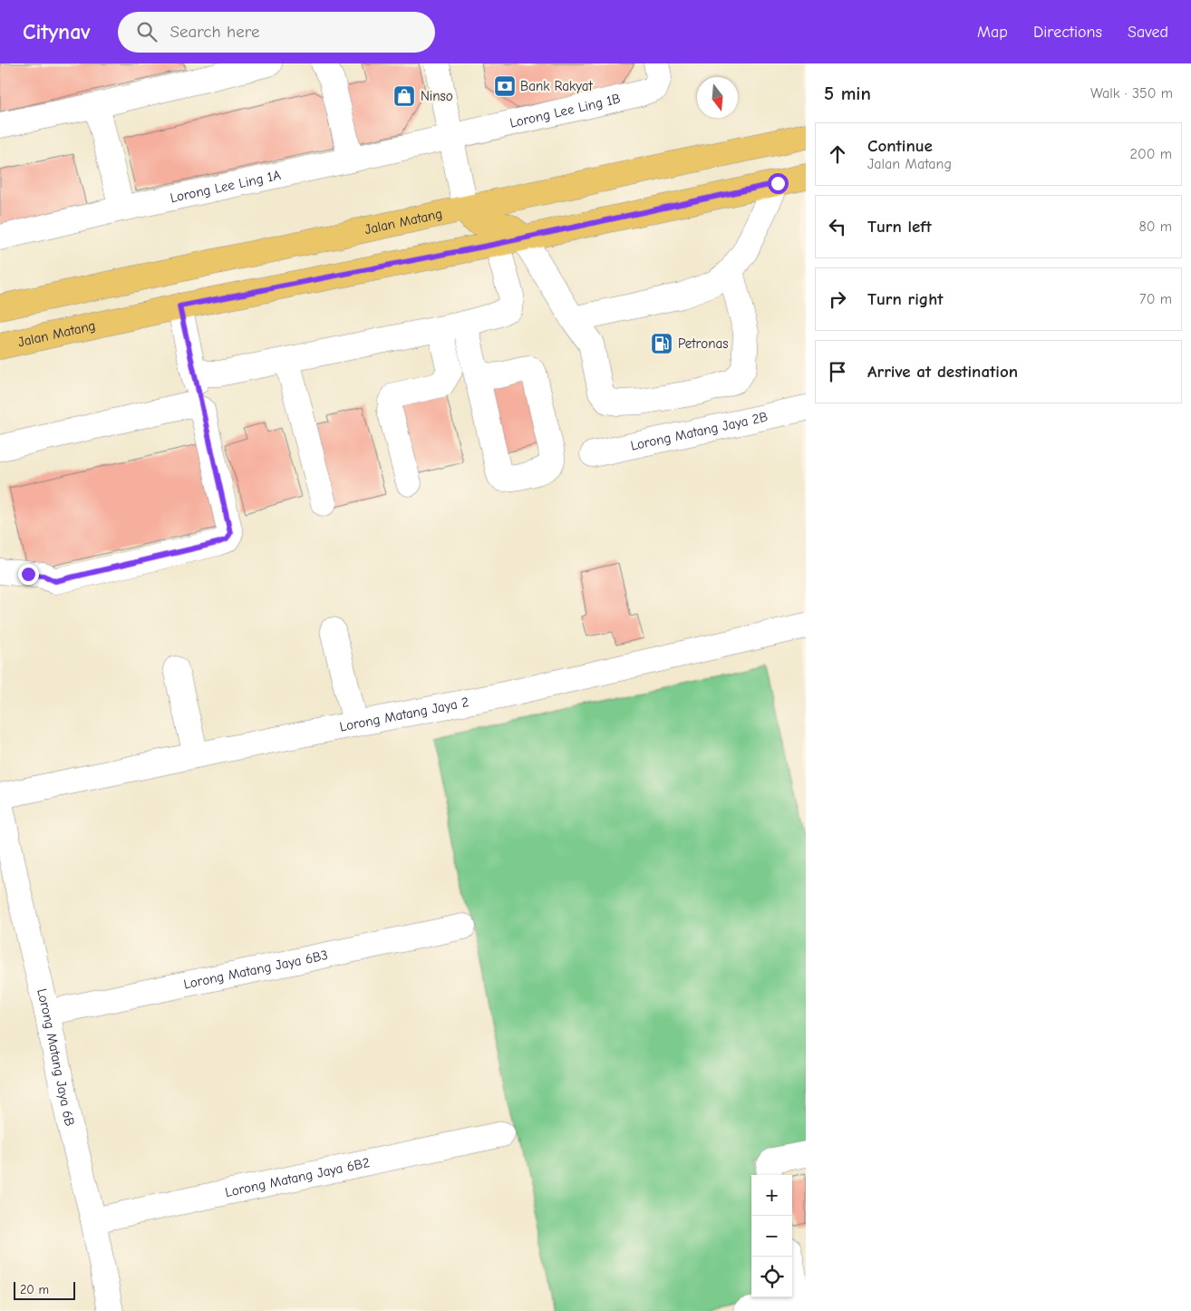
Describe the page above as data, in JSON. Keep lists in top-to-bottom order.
{
  "streets": {
    "main road": ["Jalan Matang"],
    "street": [
      "Lorong Lee Ling 1B",
      "Lorong Lee Ling 1A",
      "Lorong Matang Jaya 2B",
      "Lorong Matang Jaya 2",
      "Lorong Matang Jaya 6B3",
      "Lorong Matang Jaya 6B",
      "Lorong Matang Jaya 6B2"
    ]
  },
  "crossings": [
    ["Lorong Lee Ling 1B", "Lorong Lee Ling 1A"],
    ["Lorong Matang Jaya 6B3", "Lorong Matang Jaya 6B"],
    ["Lorong Matang Jaya 6B", "Lorong Matang Jaya 6B2"]
  ],
  "places": {
    "bank": ["Bank Rakyat"],
    "shop": ["Ninso"],
    "fuel station": ["Petronas"]
  },
  "scale_bar": "20 m",
  "north": "bottom",
  "page": {
    "header": "Citynav",
    "search": "Search here",
    "nav": ["Map", "Directions", "Saved"],
    "heading": ["5 min", "Walk · 350 m"],
    "list": [
      ["Continue", "Jalan Matang", "200 m"],
      ["Turn left", "80 m"],
      ["Turn right", "70 m"],
      "Arrive at destination"
    ],
    "map_buttons": ["+", "−"],
    "scale": "20 m"
  }
}
